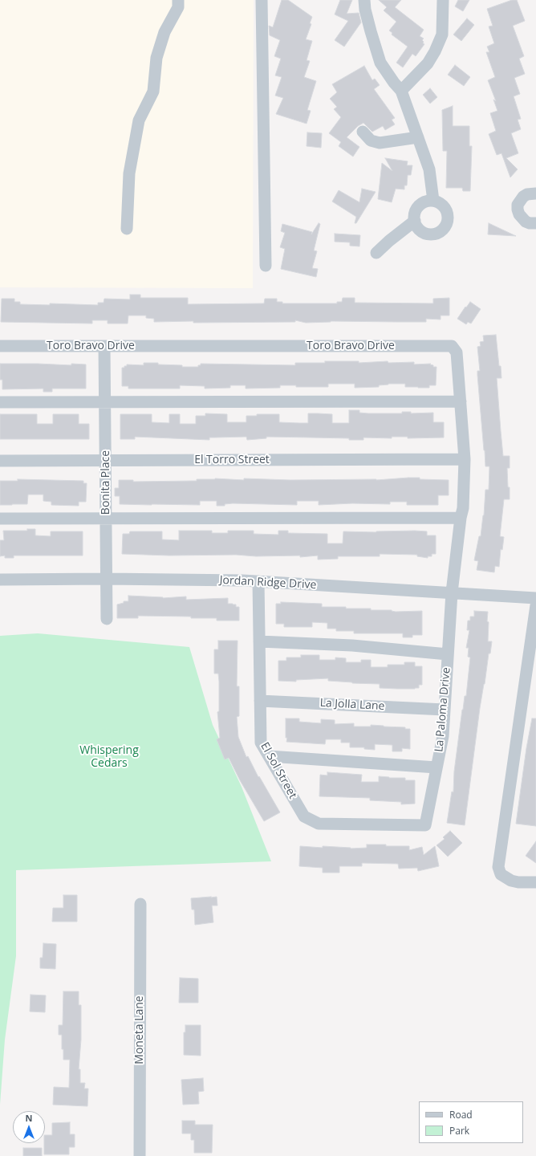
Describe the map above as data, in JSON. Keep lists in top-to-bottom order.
{
  "streets": {
    "street": [
      "Toro Bravo Drive",
      "El Torro Street",
      "Bonita Place",
      "Jordan Ridge Drive",
      "La Jolla Lane",
      "La Paloma Drive",
      "El Sol Street",
      "Moneta Lane"
    ]
  },
  "crossings": [
    ["Toro Bravo Drive", "El Torro Street"],
    ["Toro Bravo Drive", "Bonita Place"],
    ["Toro Bravo Drive", "Jordan Ridge Drive"],
    ["Toro Bravo Drive", "La Paloma Drive"],
    ["El Torro Street", "Bonita Place"],
    ["Bonita Place", "Jordan Ridge Drive"],
    ["Jordan Ridge Drive", "La Paloma Drive"],
    ["Jordan Ridge Drive", "El Sol Street"],
    ["La Jolla Lane", "La Paloma Drive"],
    ["La Jolla Lane", "El Sol Street"],
    ["La Paloma Drive", "El Sol Street"]
  ],
  "parks": ["Whispering Cedars"],
  "legend": ["Road", "Park"],
  "north": "top"
}
